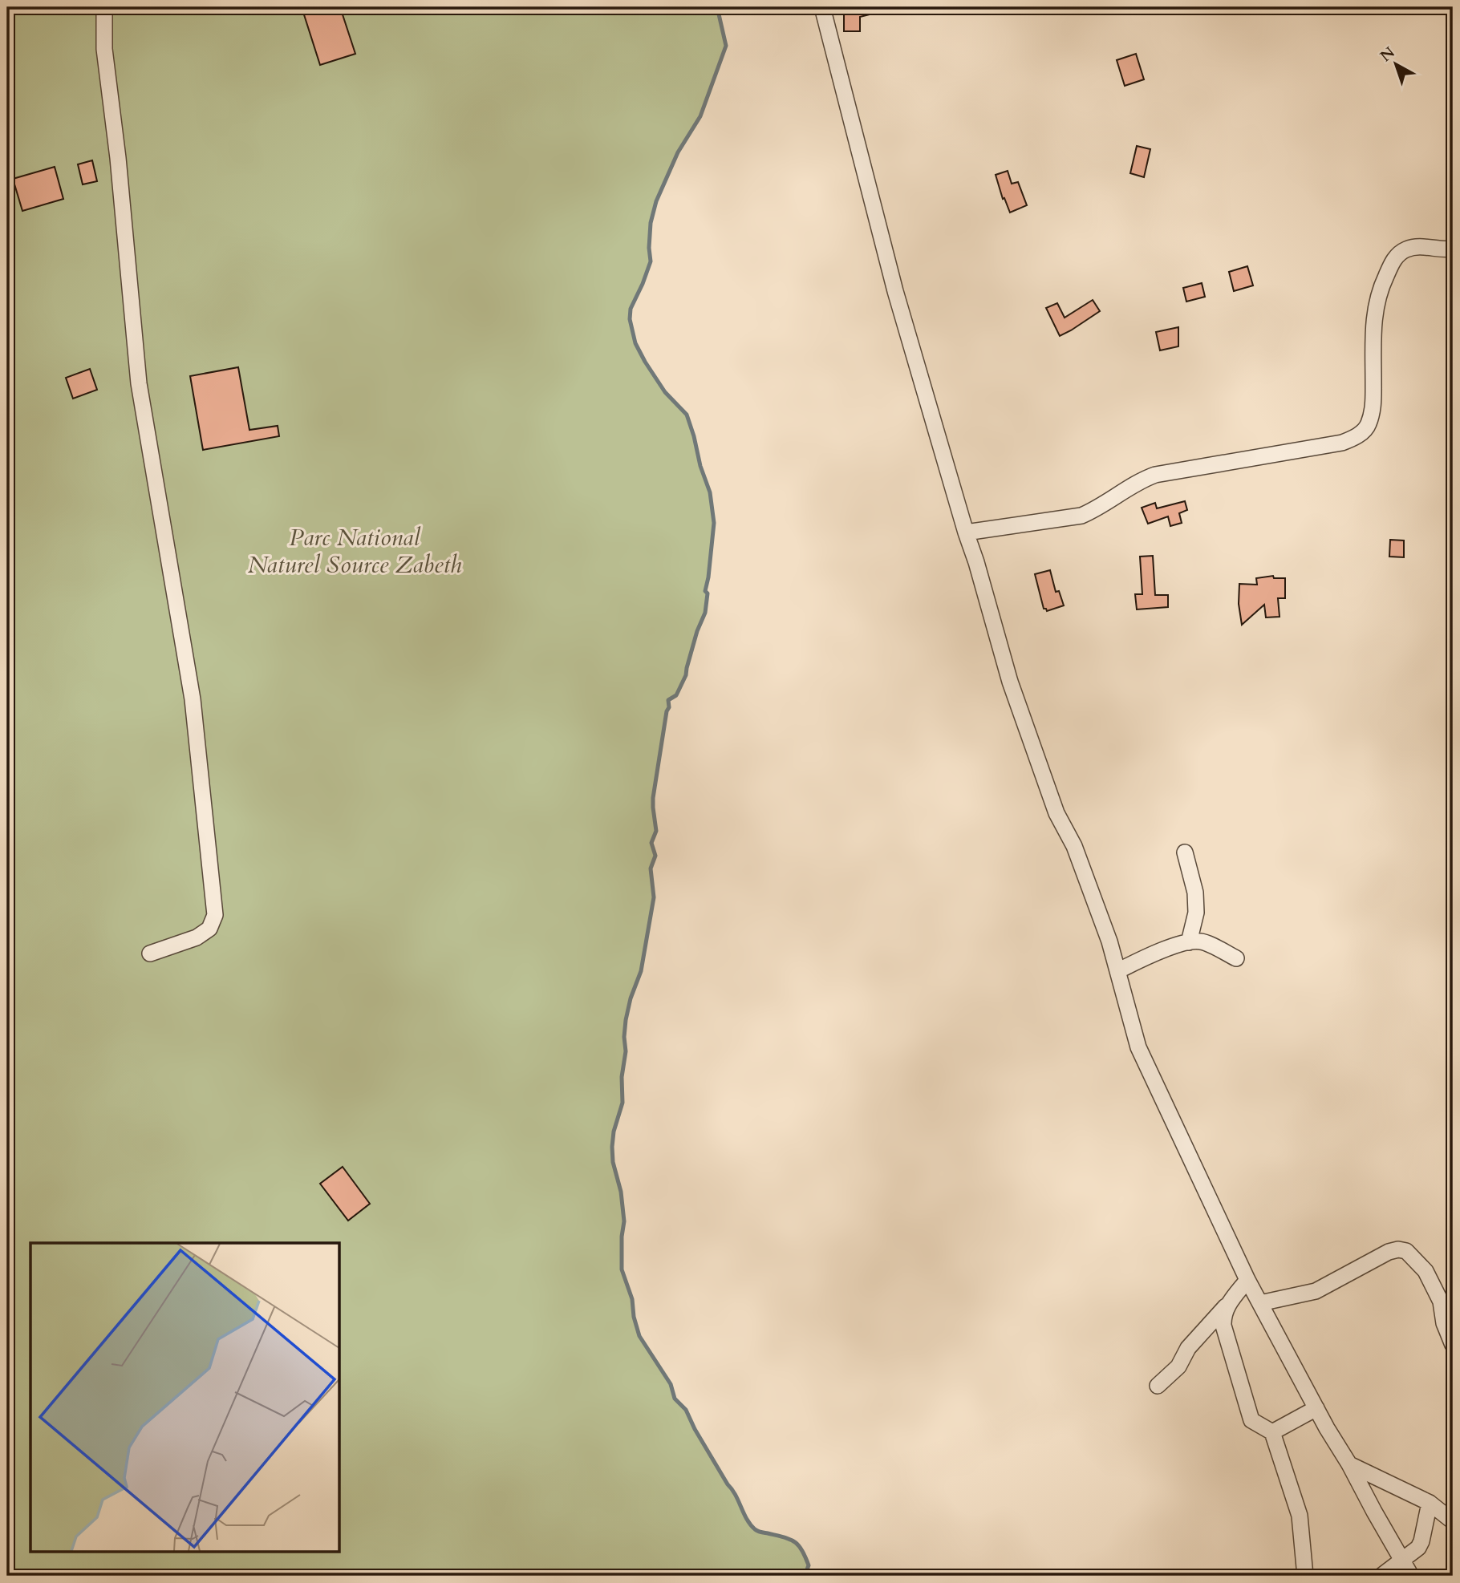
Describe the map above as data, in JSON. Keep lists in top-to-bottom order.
{
  "parks": ["Parc National Naturel Source Zabeth"],
  "north": "top left"
}
